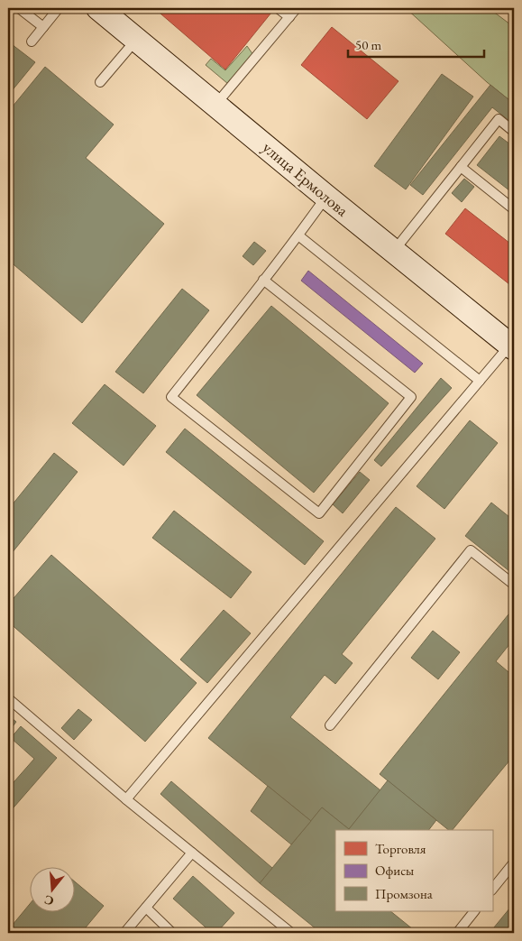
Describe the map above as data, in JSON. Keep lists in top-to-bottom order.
{
  "streets": {
    "main road": ["улица Ермолова"]
  },
  "legend": ["Торговля", "Офисы", "Промзона"],
  "scale_bar": "50 m",
  "north": "bottom"
}
